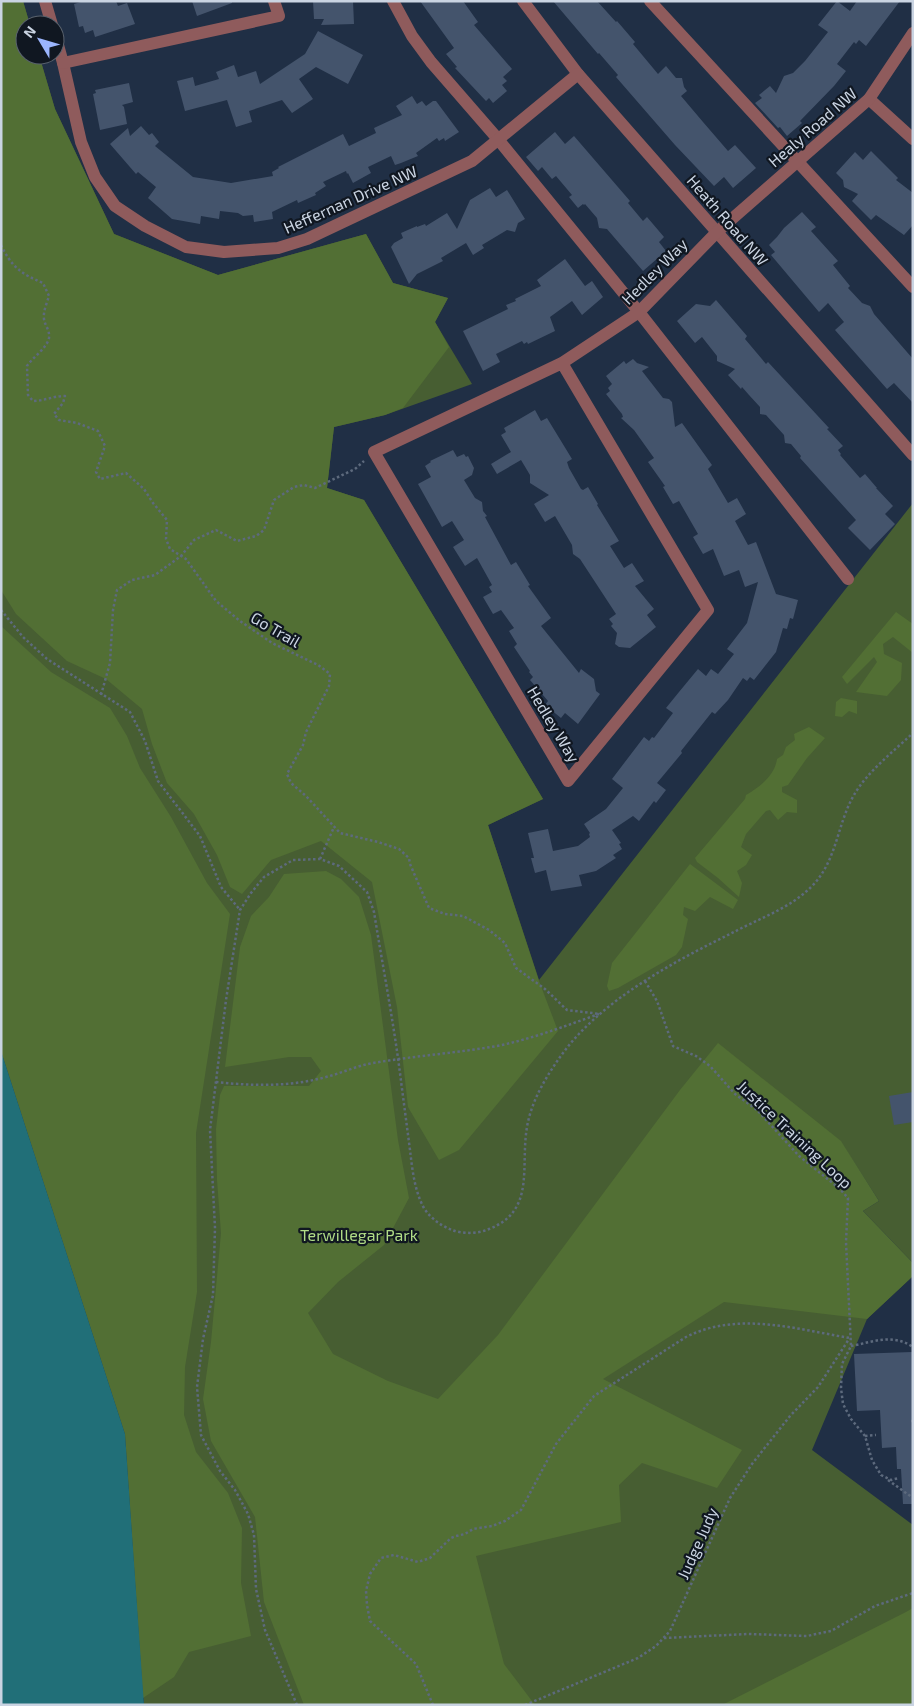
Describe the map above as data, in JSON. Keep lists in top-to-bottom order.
{
  "streets": {
    "street": [
      "Healy Road NW",
      "Heffernan Drive NW",
      "Heath Road NW",
      "Hedley Way"
    ],
    "path": ["Go Trail", "Justice Training Loop", "Judge Judy"]
  },
  "crossings": [
    ["Healy Road NW", "Heath Road NW"],
    ["Healy Road NW", "Hedley Way"],
    ["Heffernan Drive NW", "Heath Road NW"],
    ["Heath Road NW", "Hedley Way"],
    ["Justice Training Loop", "Judge Judy"]
  ],
  "parks": ["Terwillegar Park"],
  "north": "top left"
}
